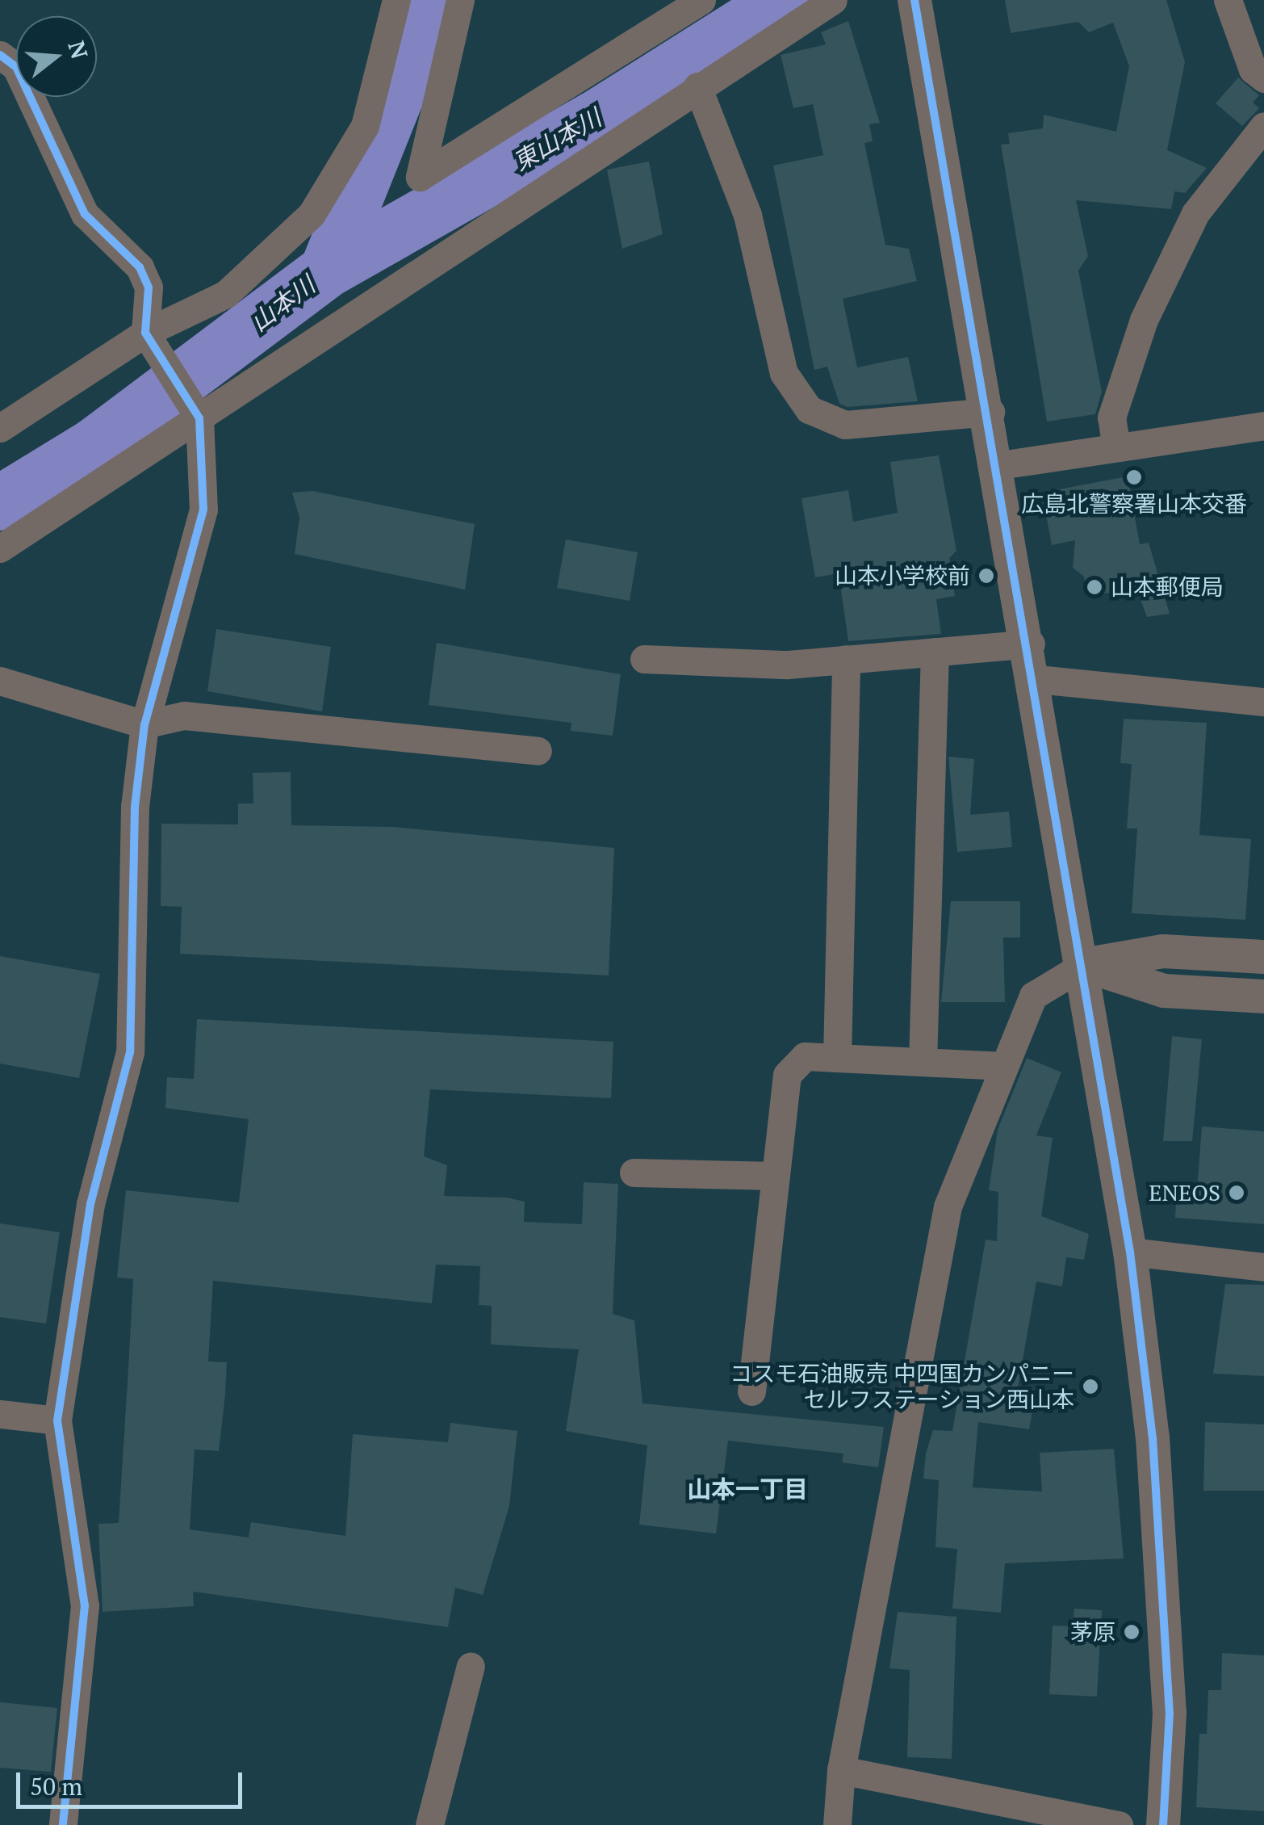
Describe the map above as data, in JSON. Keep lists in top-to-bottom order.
{
  "districts": ["山本一丁目"],
  "water": ["東山本川", "山本川"],
  "places": [
    "広島北警察署山本交番",
    "山本小学校前",
    "山本郵便局",
    "ENEOS",
    "コスモ石油販売 中四国カンパニー セルフステーション西山本",
    "茅原"
  ],
  "scale_bar": "50 m",
  "north": "right"
}
